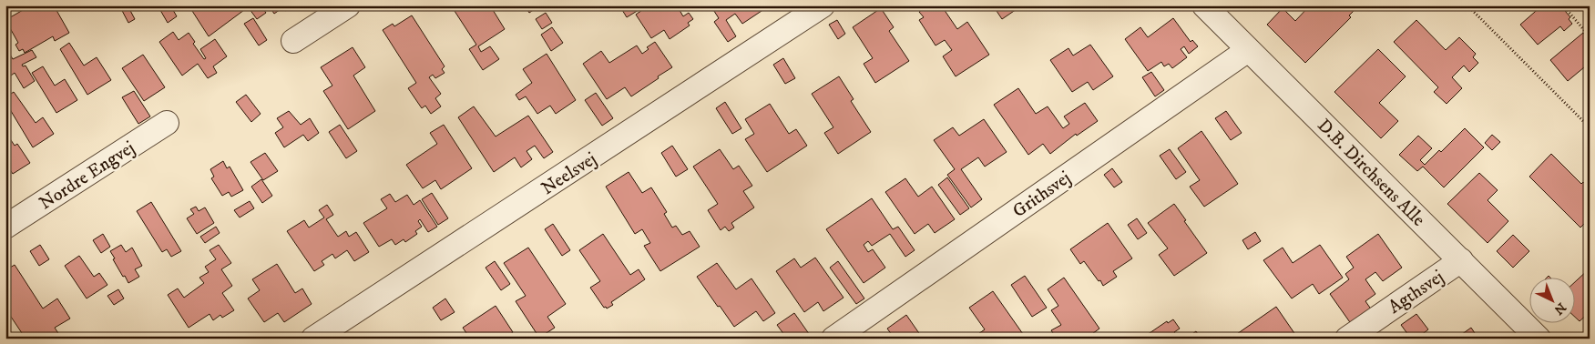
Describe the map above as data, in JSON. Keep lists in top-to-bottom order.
{
  "streets": {
    "street": [
      "D.B. Dirchsens Alle",
      "Neelsvej",
      "Nordre Engvej",
      "Grithsvej",
      "Agthsvej"
    ]
  },
  "crossings": [
    ["D.B. Dirchsens Alle", "Grithsvej"],
    ["D.B. Dirchsens Alle", "Agthsvej"]
  ],
  "north": "bottom right"
}
